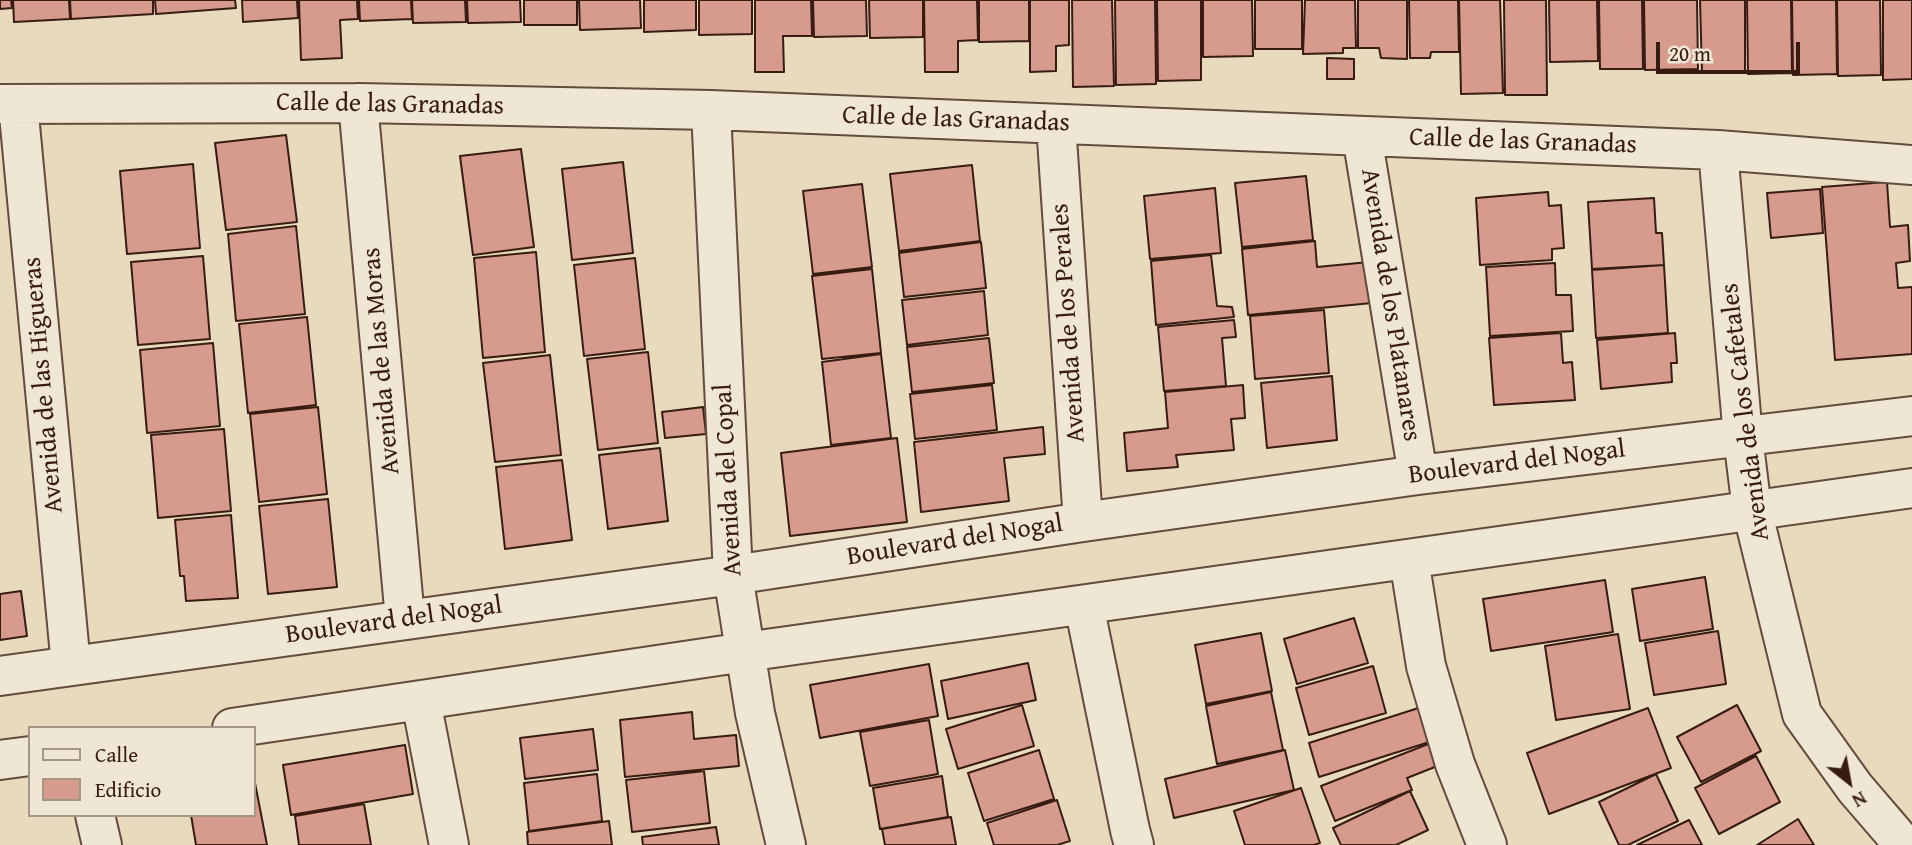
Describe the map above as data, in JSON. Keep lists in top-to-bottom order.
{
  "streets": {
    "street": [
      "Calle de las Granadas",
      "Avenida de los Platanares",
      "Avenida de los Perales",
      "Avenida de las Moras",
      "Avenida de las Higueras",
      "Avenida de los Cafetales",
      "Boulevard del Nogal",
      "Avenida del Copal"
    ]
  },
  "crossings": [
    ["Calle de las Granadas", "Avenida de los Platanares"],
    ["Calle de las Granadas", "Avenida de los Perales"],
    ["Calle de las Granadas", "Avenida de las Moras"],
    ["Calle de las Granadas", "Avenida de las Higueras"],
    ["Calle de las Granadas", "Avenida de los Cafetales"],
    ["Calle de las Granadas", "Avenida del Copal"],
    ["Avenida de los Platanares", "Boulevard del Nogal"],
    ["Avenida de los Perales", "Boulevard del Nogal"],
    ["Avenida de las Moras", "Boulevard del Nogal"],
    ["Avenida de las Higueras", "Boulevard del Nogal"],
    ["Avenida de los Cafetales", "Boulevard del Nogal"],
    ["Boulevard del Nogal", "Avenida del Copal"]
  ],
  "legend": ["Calle", "Edificio"],
  "scale_bar": "20 m",
  "north": "bottom right"
}
